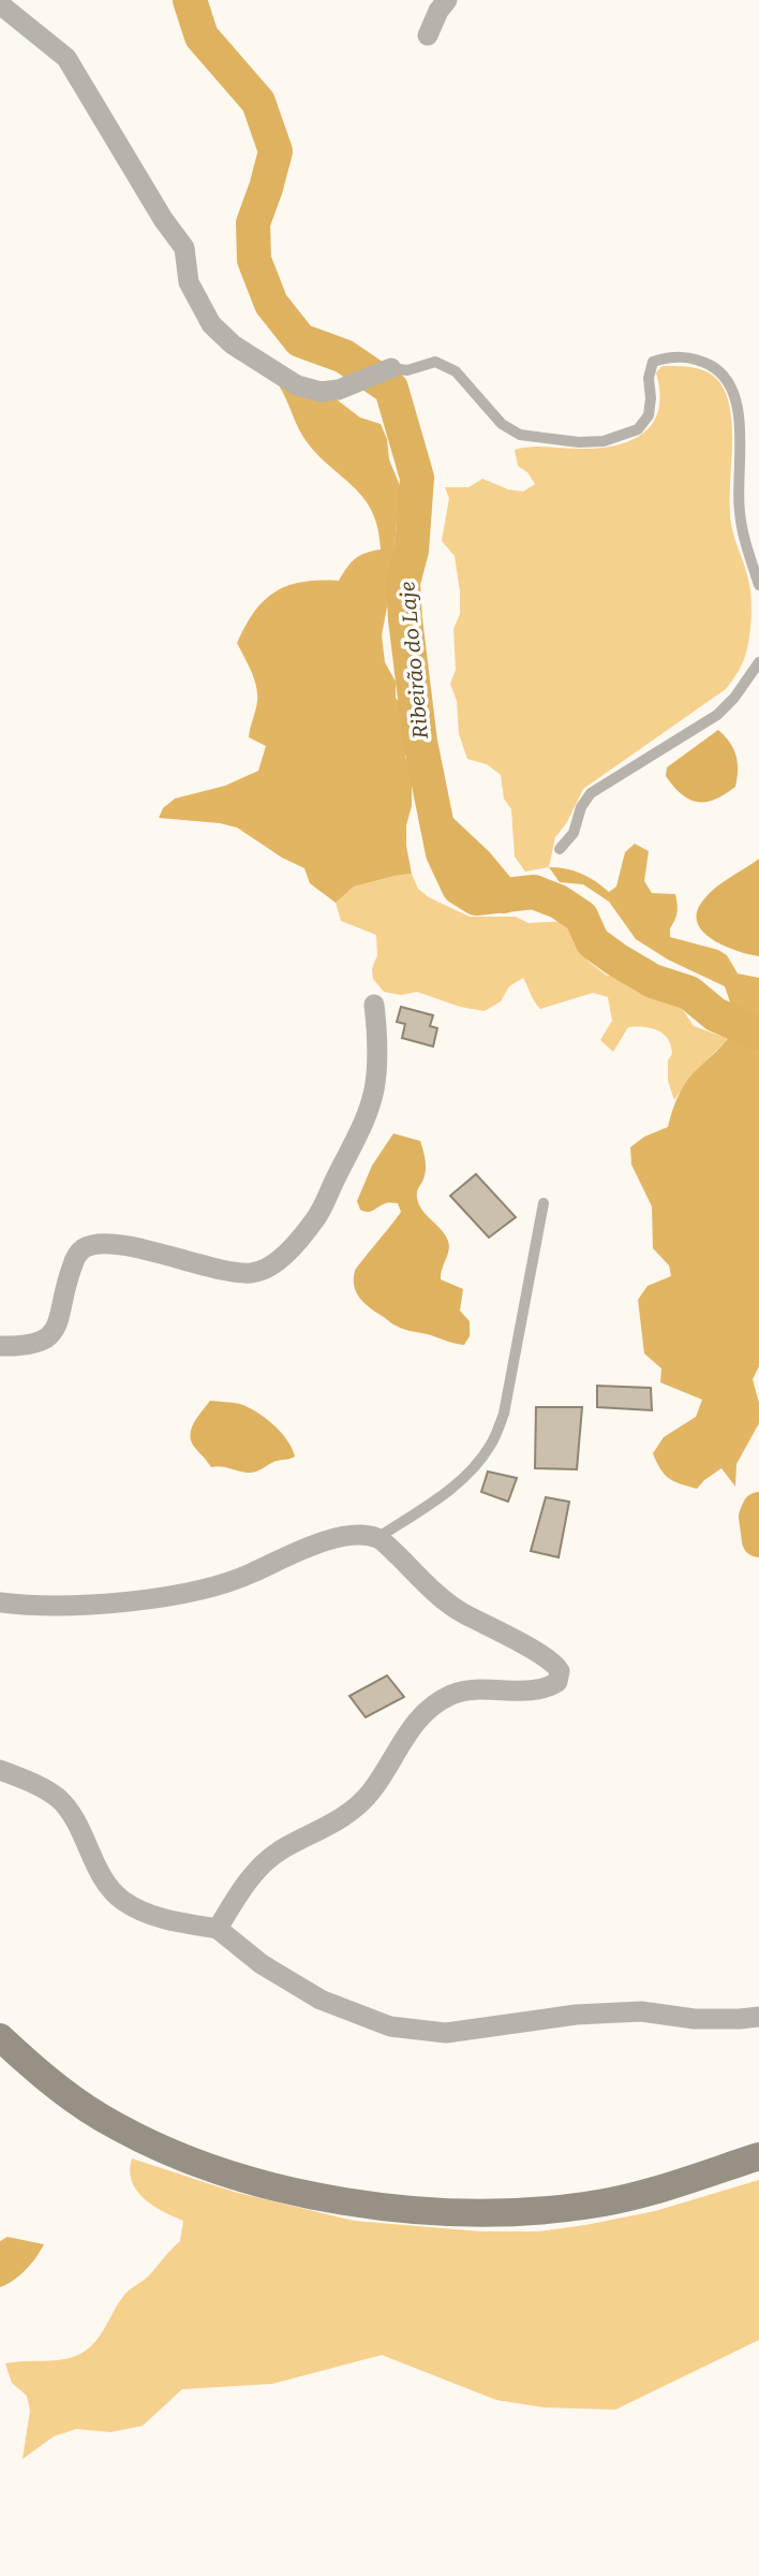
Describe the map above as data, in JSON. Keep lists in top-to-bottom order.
{
  "water": ["Ribeirão do Laje"]
}
